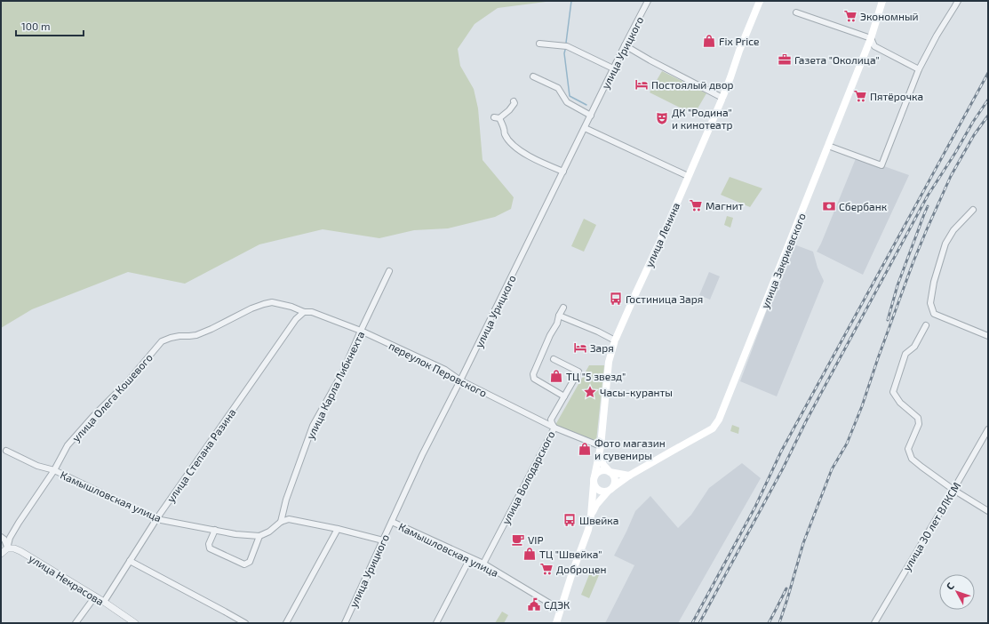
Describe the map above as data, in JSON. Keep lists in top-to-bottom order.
{
  "streets": {
    "main road": ["улица Ленина", "улица Закриевского"],
    "street": [
      "улица Урицкого",
      "переулок Перовского",
      "улица Карла Либкнехта",
      "улица Олега Кошевого",
      "улица Степана Разина",
      "улица Володарского",
      "Камышловская улица",
      "улица 30 лет ВЛКСМ",
      "улица Некрасова"
    ]
  },
  "crossings": [
    ["улица Урицкого", "переулок Перовского"],
    ["улица Урицкого", "Камышловская улица"],
    ["улица Ленина", "улица Закриевского"],
    ["улица Ленина", "переулок Перовского"],
    ["улица Ленина", "Камышловская улица"],
    ["переулок Перовского", "улица Карла Либкнехта"],
    ["переулок Перовского", "улица Олега Кошевого"],
    ["переулок Перовского", "улица Степана Разина"],
    ["переулок Перовского", "улица Володарского"],
    ["улица Олега Кошевого", "Камышловская улица"],
    ["улица Олега Кошевого", "улица Некрасова"],
    ["улица Степана Разина", "Камышловская улица"],
    ["улица Степана Разина", "улица Некрасова"],
    ["улица Володарского", "Камышловская улица"]
  ],
  "places": {
    "supermarket": [
      "Экономный",
      "Пятёрочка",
      "Магнит",
      "Доброцен"
    ],
    "shop": [
      "Fix Price",
      "ТЦ \"5 звезд\"",
      "Фото магазин и сувениры",
      "ТЦ \"Швейка\""
    ],
    "office": ["Газета \"Околица\""],
    "hotel": ["Постоялый двор", "Заря"],
    "theatre": ["ДК \"Родина\" и кинотеатр"],
    "bank": ["Сбербанк"],
    "bus stop": ["Гостиница Заря", "Швейка"],
    "place": ["Часы-куранты"],
    "cafe": ["VIP"],
    "public building": ["СДЭК"]
  },
  "scale_bar": "100 m",
  "north": "top left"
}
